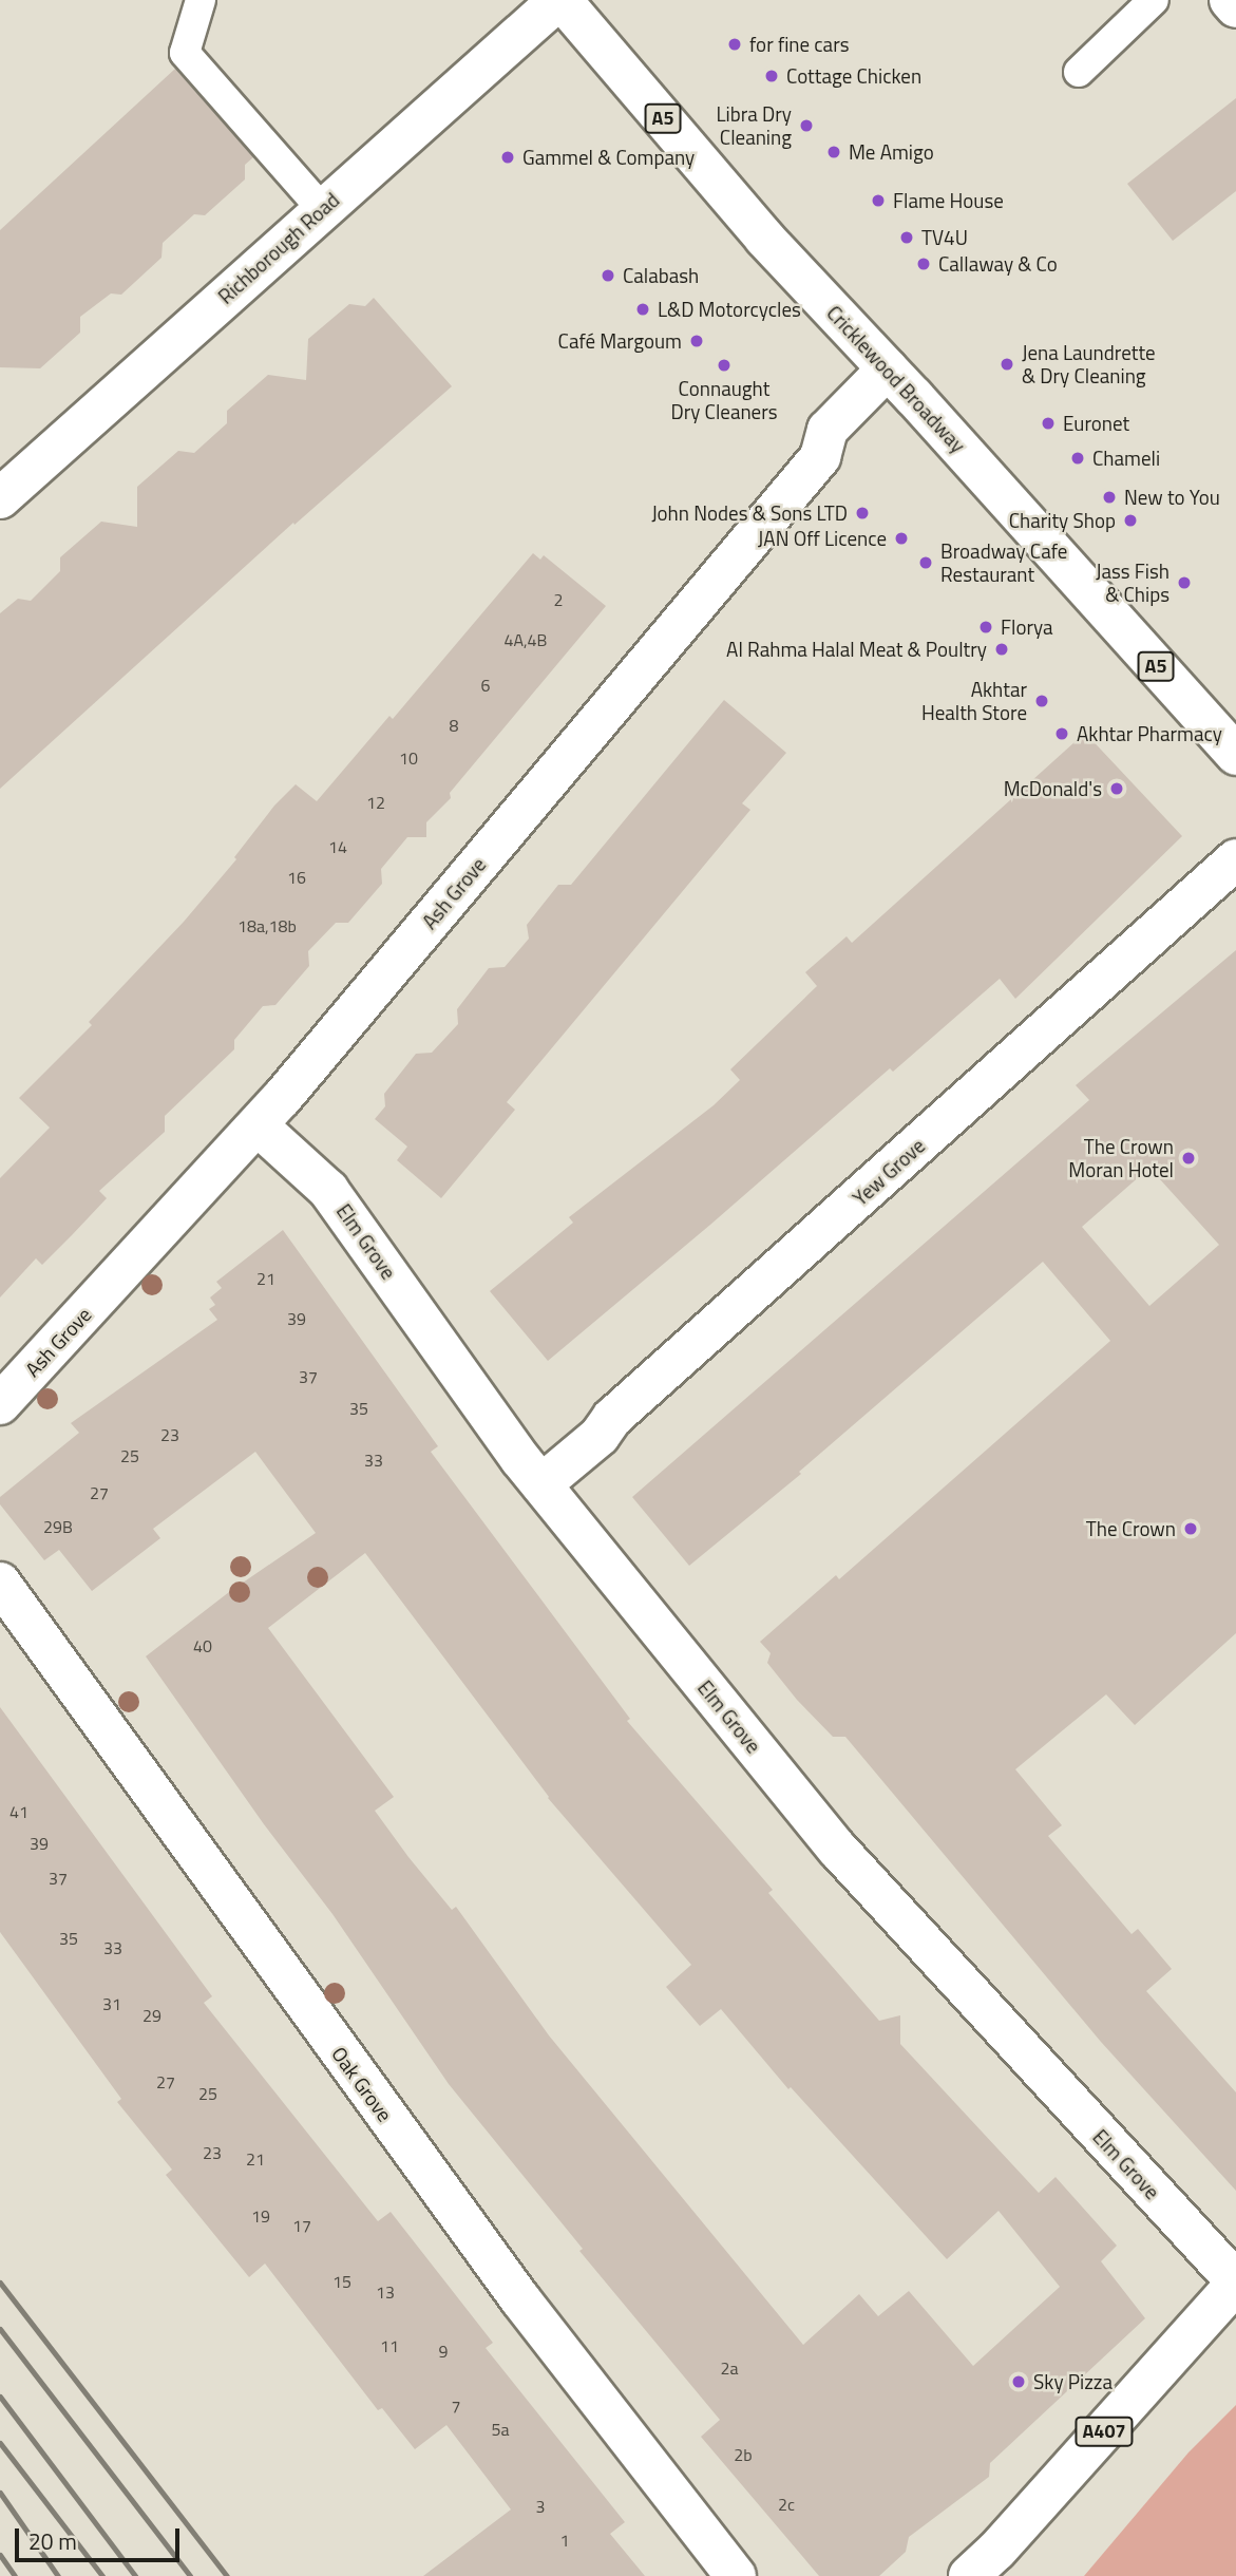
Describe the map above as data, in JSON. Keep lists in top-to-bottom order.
{
  "streets": {
    "street": [
      "A5",
      "Richborough Road",
      "Cricklewood Broadway",
      "Ash Grove",
      "Yew Grove",
      "Elm Grove",
      "Oak Grove",
      "A407"
    ]
  },
  "crossings": [
    ["Richborough Road", "Cricklewood Broadway"],
    ["Cricklewood Broadway", "Ash Grove"],
    ["Ash Grove", "Elm Grove"],
    ["Yew Grove", "Elm Grove"],
    ["Elm Grove", "A407"]
  ],
  "places": [
    "for fine cars",
    "Cottage Chicken",
    "Libra Dry Cleaning",
    "Me Amigo",
    "Gammel & Company",
    "Flame House",
    "TV4U",
    "Callaway & Co",
    "Calabash",
    "L&D Motorcycles",
    "Café Margoum",
    "Jena Laundrette & Dry Cleaning",
    "Connaught Dry Cleaners",
    "Euronet",
    "Chameli",
    "New to You",
    "John Nodes & Sons LTD",
    "Charity Shop",
    "JAN Off Licence",
    "Broadway Cafe Restaurant",
    "Jass Fish & Chips",
    "Florya",
    "Al Rahma Halal Meat & Poultry",
    "Akhtar Health Store",
    "Akhtar Pharmacy",
    "McDonald's",
    "The Crown Moran Hotel",
    "The Crown",
    "Sky Pizza"
  ],
  "house_numbers": [
    "2",
    "4A,4B",
    "6",
    "8",
    "10",
    "12",
    "14",
    "16",
    "18a,18b",
    "21",
    "39",
    "37",
    "35",
    "23",
    "25",
    "33",
    "27",
    "29B",
    "40",
    "41",
    "39",
    "37",
    "35",
    "33",
    "31",
    "29",
    "27",
    "25",
    "23",
    "21",
    "19",
    "17",
    "15",
    "13",
    "11",
    "9",
    "2a",
    "7",
    "5a",
    "2b",
    "2c",
    "3",
    "1"
  ],
  "scale_bar": "20 m"
}
